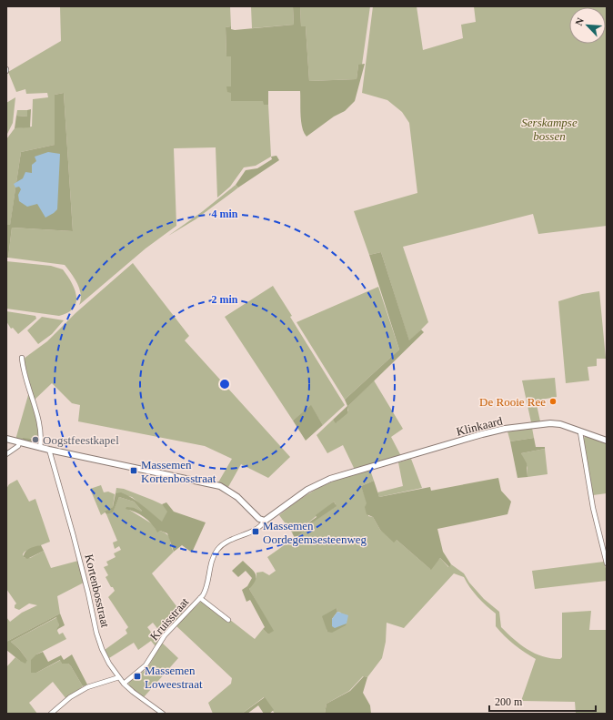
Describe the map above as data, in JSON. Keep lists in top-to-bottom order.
{
  "streets": {
    "street": ["Klinkaard", "Kortenbosstraat", "Kruisstraat"]
  },
  "crossings": [
    ["Klinkaard", "Kruisstraat"],
    ["Kortenbosstraat", "Kruisstraat"]
  ],
  "parks": ["Serskampse bossen"],
  "places": {
    "other": ["De Rooie Ree", "Oogstfeestkapel"],
    "transit": ["Massemen Kortenbosstraat", "Massemen Oordegemsesteenweg", "Massemen Loweestraat"]
  },
  "scale_bar": "200 m",
  "north": "top left",
  "rings": ["4 min", "2 min"]
}
